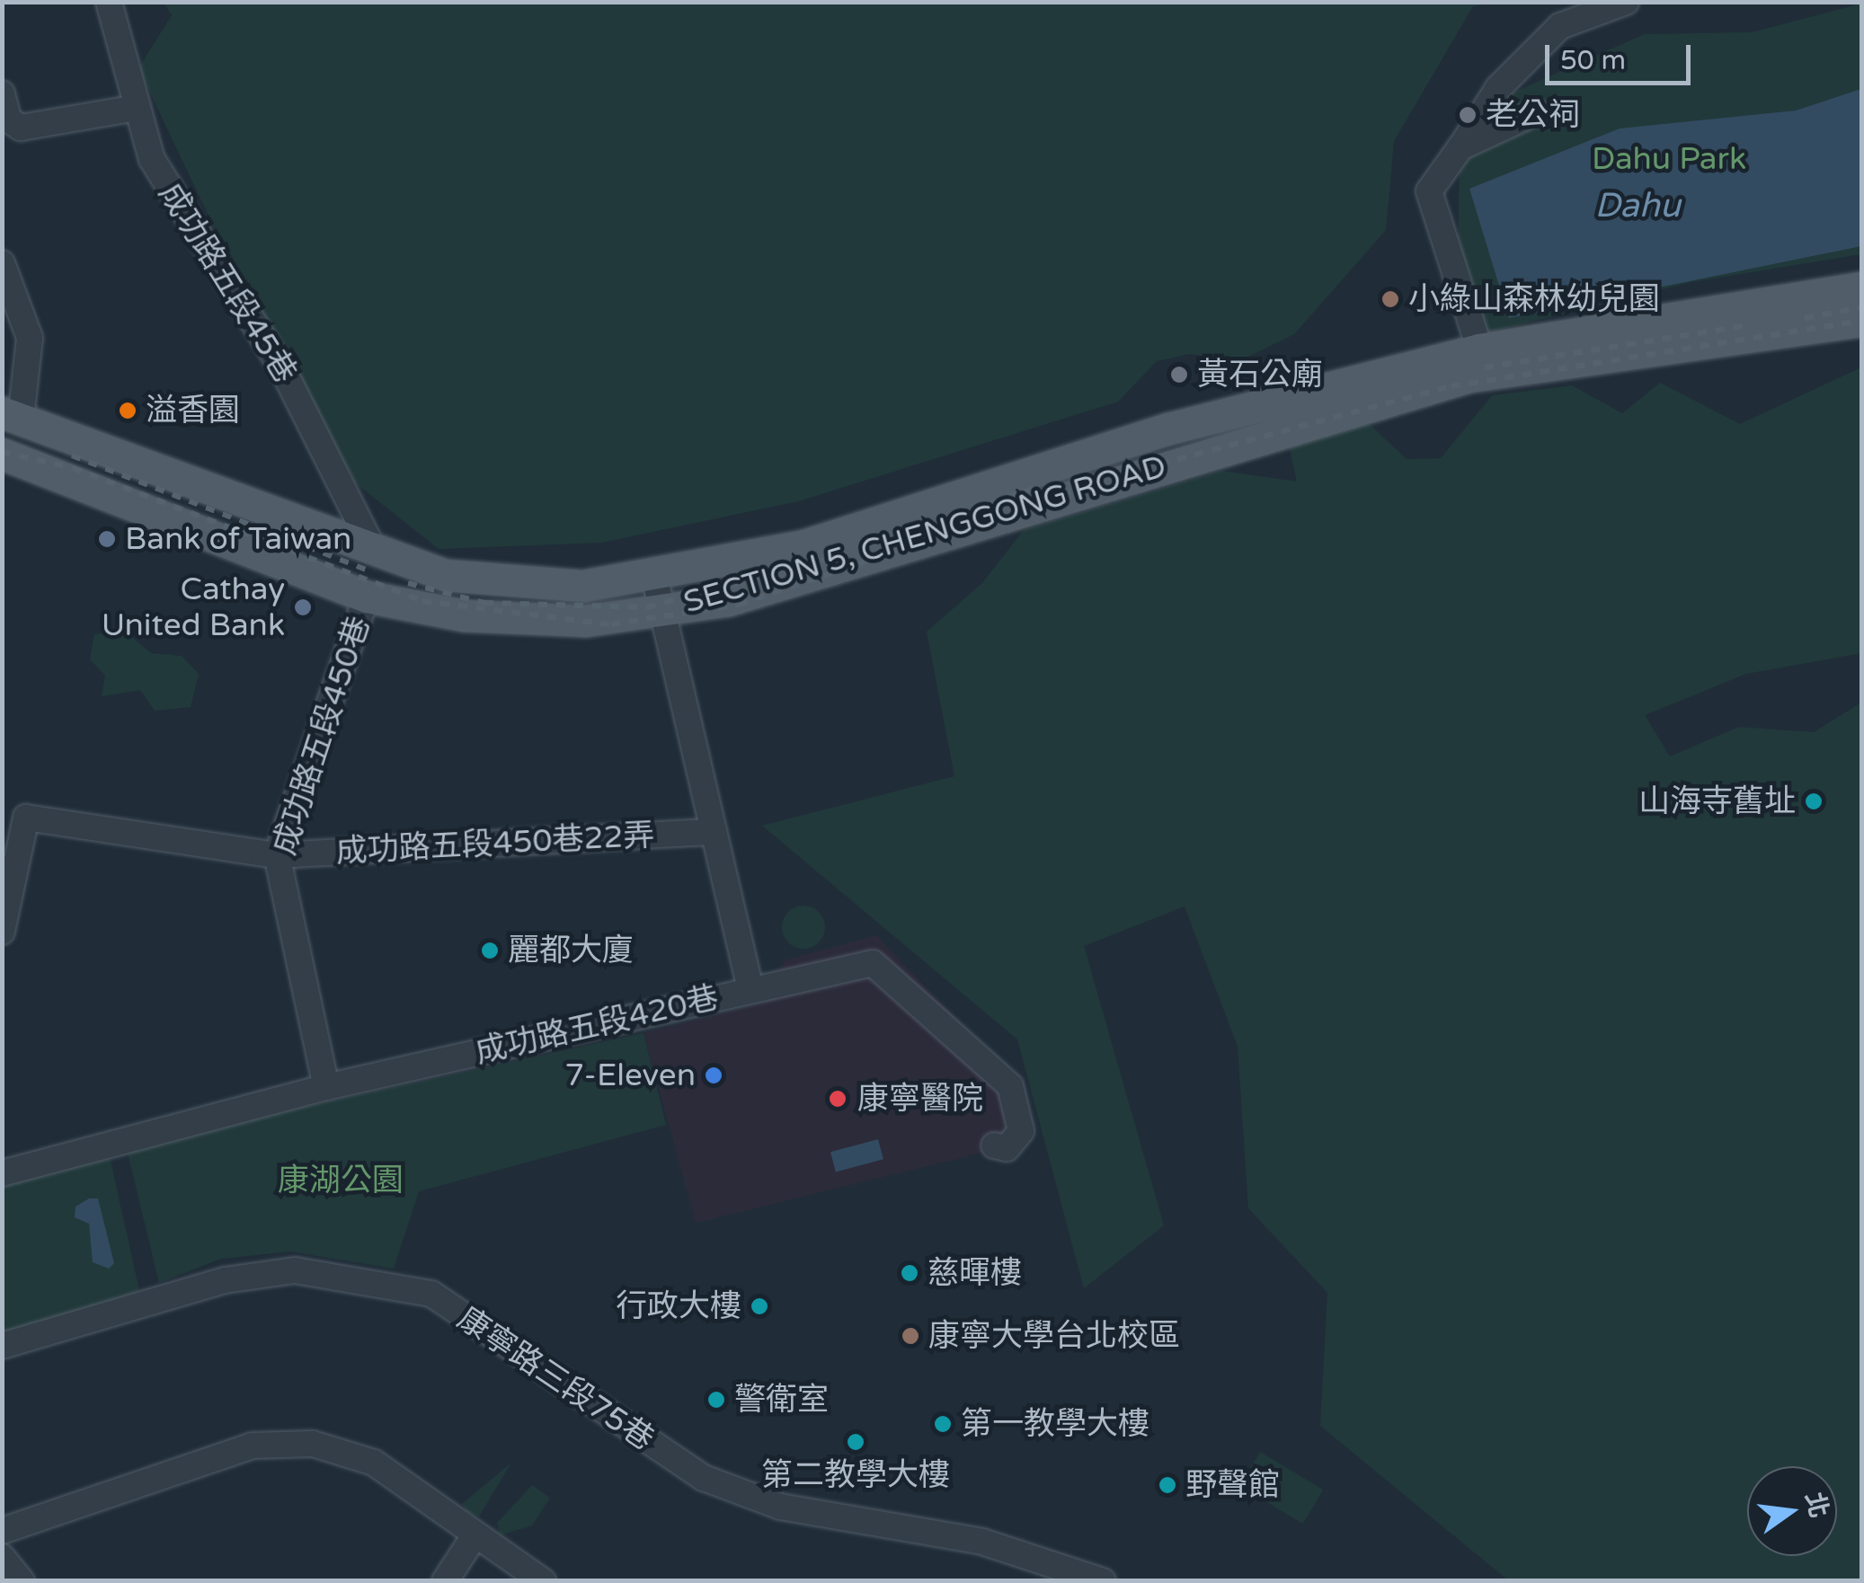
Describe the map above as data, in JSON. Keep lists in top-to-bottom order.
{
  "streets": {
    "main road": ["SECTION 5, CHENGGONG ROAD"],
    "street": [
      "成功路五段45巷",
      "成功路五段450巷",
      "成功路五段450巷22弄",
      "成功路五段420巷",
      "康寧路三段75巷"
    ]
  },
  "crossings": [
    ["成功路五段45巷", "SECTION 5, CHENGGONG ROAD"],
    ["SECTION 5, CHENGGONG ROAD", "成功路五段450巷"],
    ["SECTION 5, CHENGGONG ROAD", "成功路五段420巷"],
    ["成功路五段450巷", "成功路五段450巷22弄"],
    ["成功路五段450巷", "成功路五段420巷"],
    ["成功路五段450巷22弄", "成功路五段420巷"]
  ],
  "water": ["Dahu"],
  "parks": ["Dahu Park", "康湖公園"],
  "places": [
    "老公祠",
    "小綠山森林幼兒園",
    "黃石公廟",
    "溢香園",
    "Bank of Taiwan",
    "Cathay United Bank",
    "山海寺舊址",
    "麗都大廈",
    "7-Eleven",
    "康寧醫院",
    "慈暉樓",
    "行政大樓",
    "康寧大學台北校區",
    "警衛室",
    "第一教學大樓",
    "第二教學大樓",
    "野聲館"
  ],
  "scale_bar": "50 m",
  "north": "right"
}
